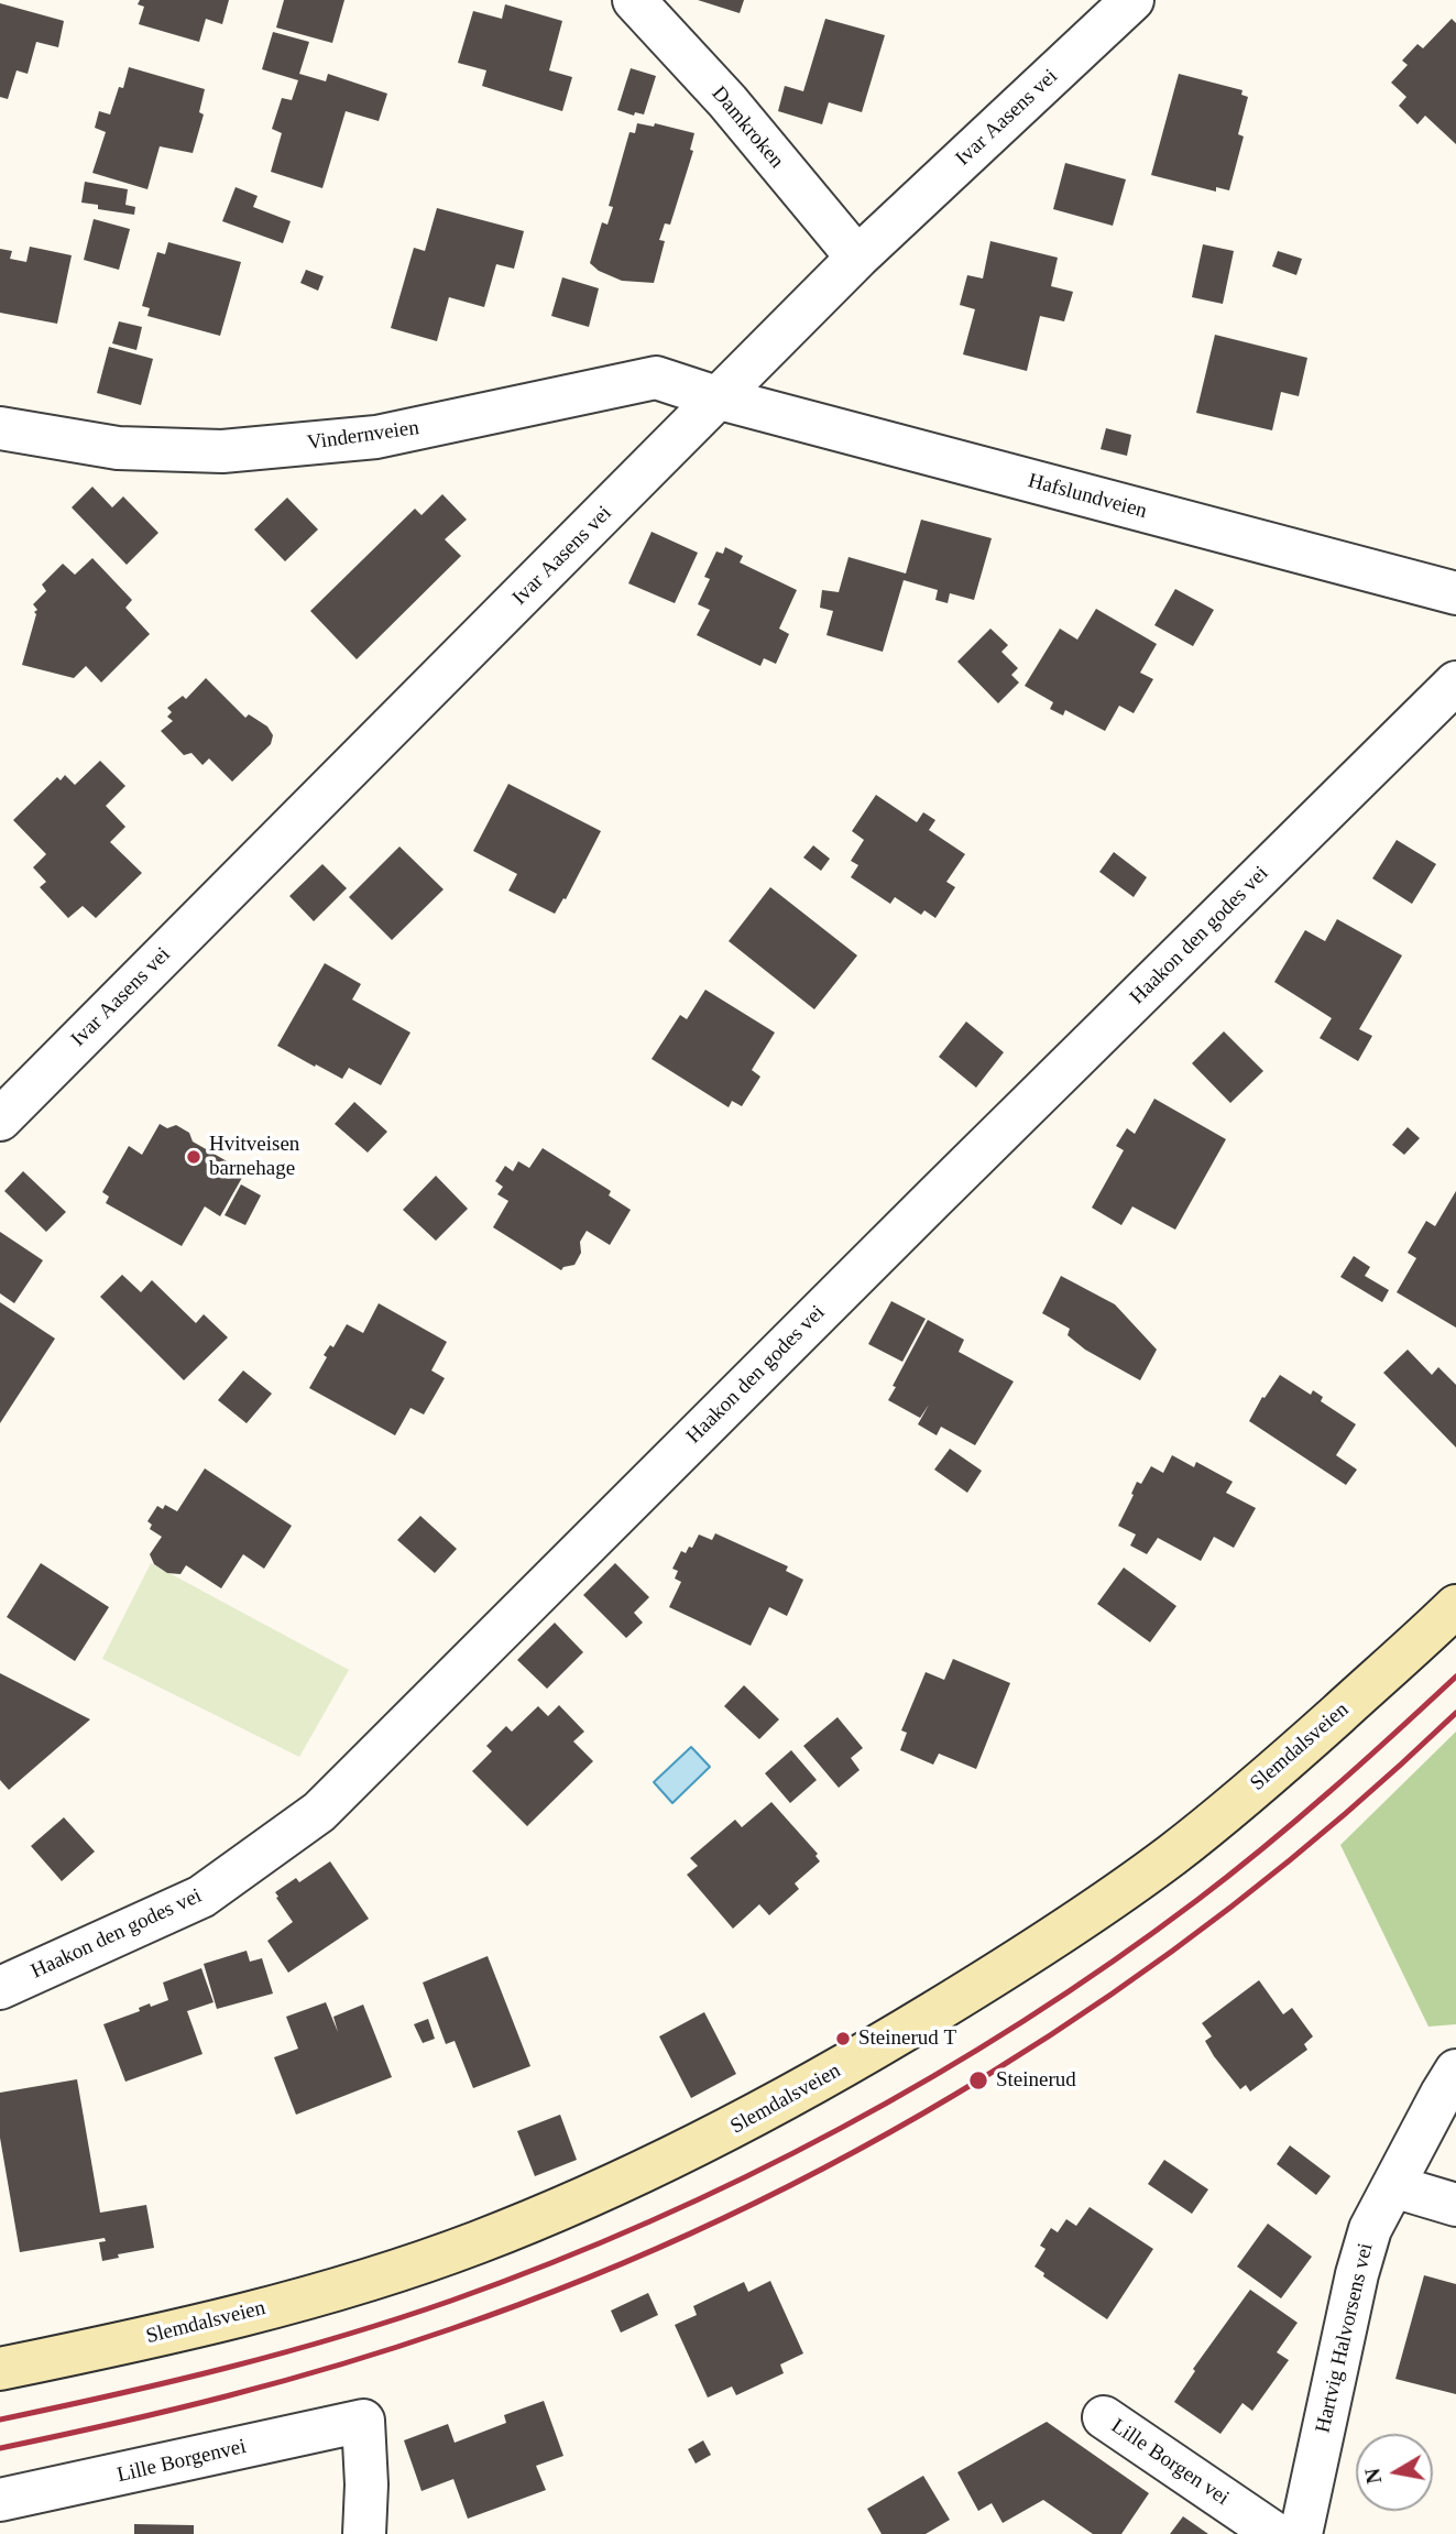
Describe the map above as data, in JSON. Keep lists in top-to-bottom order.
{
  "streets": {
    "main road": ["Slemdalsveien"],
    "street": [
      "Ivar Aasens vei",
      "Damkroken",
      "Vindernveien",
      "Hafslundveien",
      "Haakon den godes vei",
      "Hartvig Halvorsens vei",
      "Lille Borgenvei",
      "Lille Borgen vei"
    ]
  },
  "crossings": [
    ["Ivar Aasens vei", "Damkroken"],
    ["Ivar Aasens vei", "Vindernveien"],
    ["Ivar Aasens vei", "Hafslundveien"],
    ["Vindernveien", "Hafslundveien"]
  ],
  "places": ["Hvitveisen barnehage", "Steinerud T", "Steinerud"],
  "north": "left"
}
